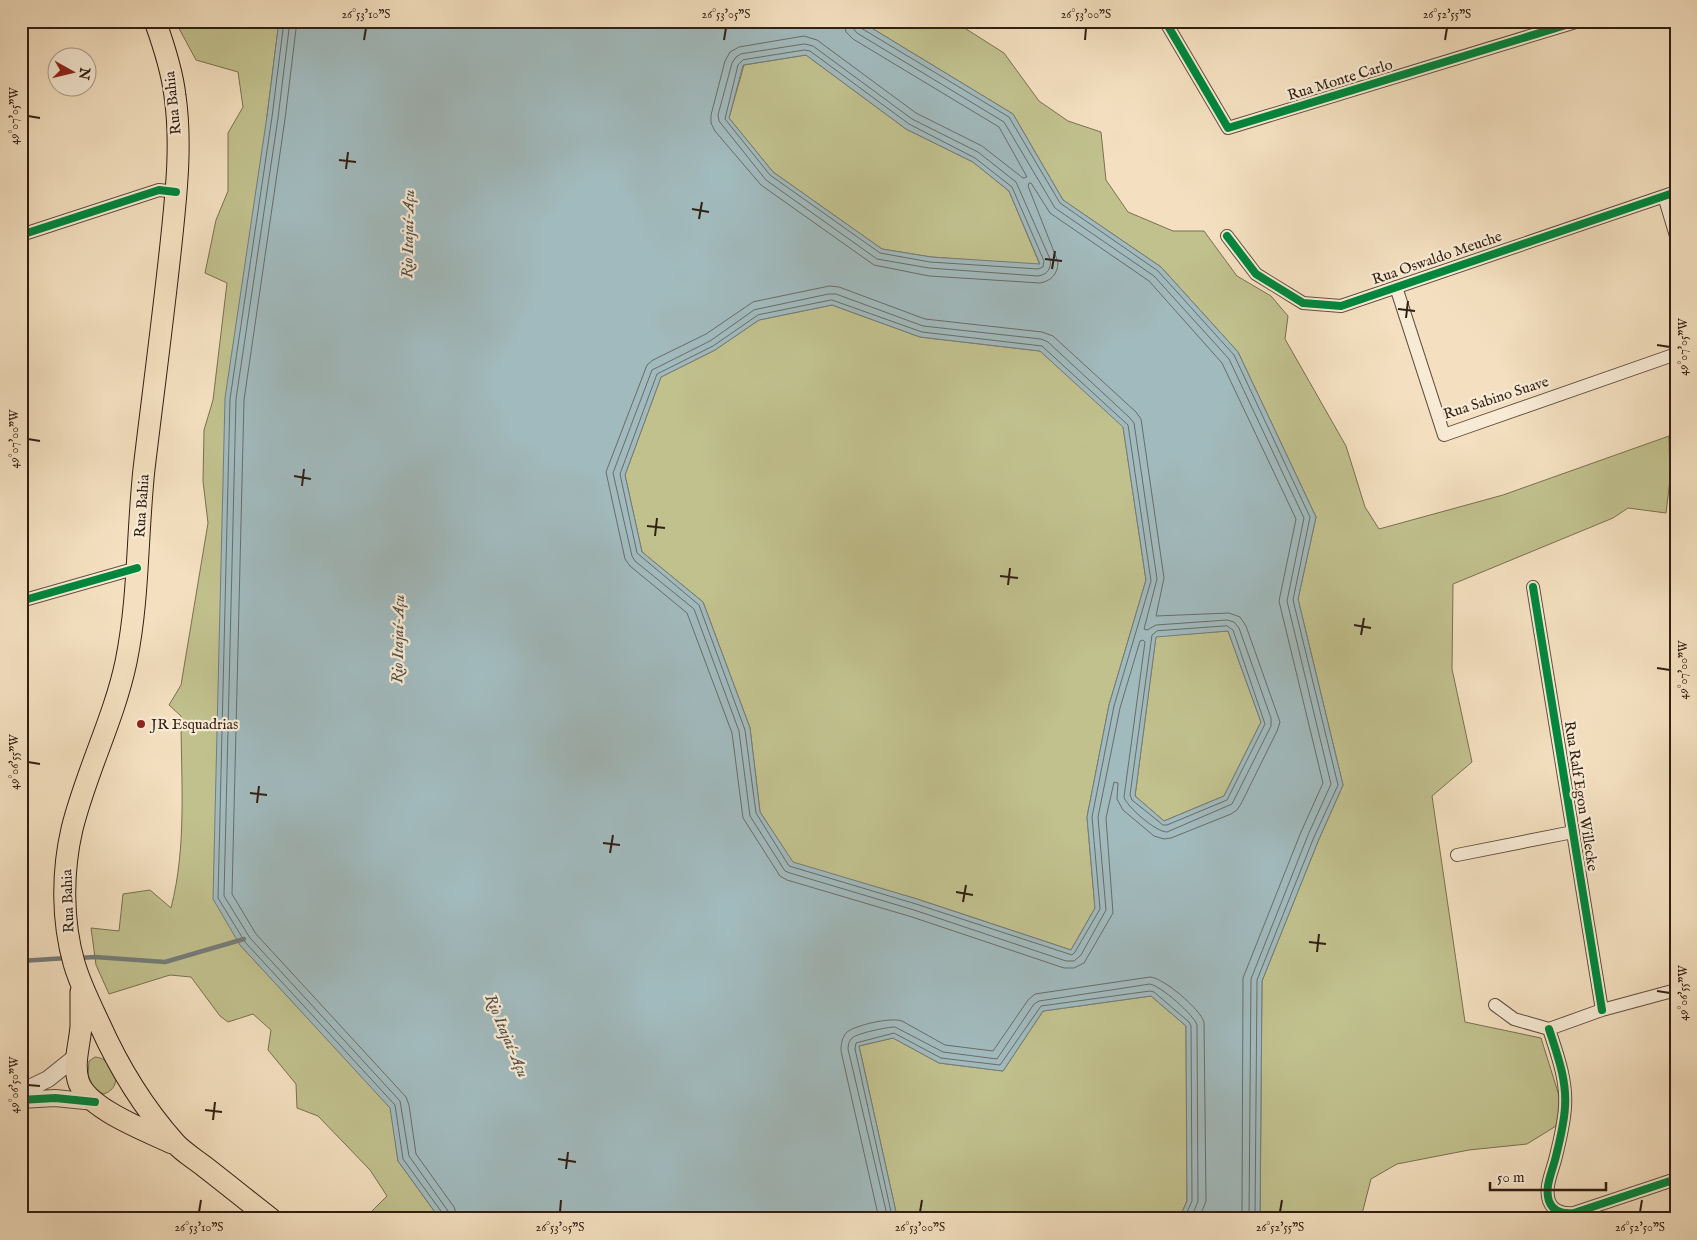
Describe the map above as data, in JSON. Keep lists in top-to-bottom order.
{
  "streets": {
    "main road": ["Rua Bahia"],
    "street": [
      "Rua Monte Carlo",
      "Rua Oswaldo Meuche",
      "Rua Sabino Suave",
      "Rua Ralf Egon Willecke"
    ]
  },
  "crossings": [
    ["Rua Oswaldo Meuche", "Rua Sabino Suave"]
  ],
  "water": ["Rio Itajaí-Açu"],
  "places": ["JR Esquadrias"],
  "scale_bar": "50 m",
  "north": "right",
  "coordinates": [
    "26°53'10\"S",
    "26°53'05\"S",
    "26°53'00\"S",
    "26°52'55\"S",
    "49°07'05\"W",
    "49°07'00\"W",
    "49°06'55\"W",
    "49°06'50\"W",
    "26°52'50\"S"
  ]
}
